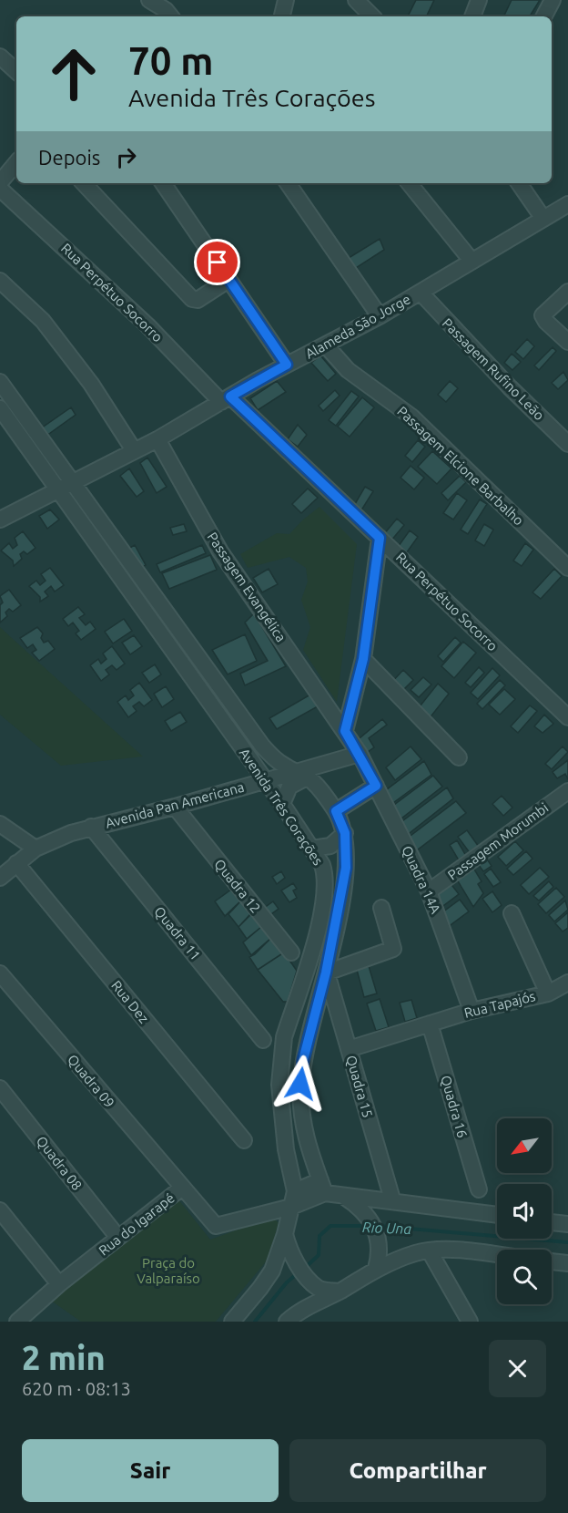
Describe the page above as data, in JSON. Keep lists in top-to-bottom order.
{
  "streets": {
    "street": [
      "Rua Perpétuo Socorro",
      "Alameda São Jorge",
      "Passagem Rufino Leão",
      "Passagem Elcione Barbalho",
      "Passagem Evangélica",
      "Avenida Pan Americana",
      "Avenida Três Corações",
      "Passagem Morumbi",
      "Quadra 14A",
      "Quadra 12",
      "Quadra 11",
      "Rua Dez",
      "Rua Tapajós",
      "Quadra 09",
      "Quadra 15",
      "Quadra 16",
      "Quadra 08",
      "Rua do Igarapé"
    ]
  },
  "crossings": [
    ["Rua Perpétuo Socorro", "Alameda São Jorge"],
    ["Alameda São Jorge", "Passagem Rufino Leão"],
    ["Alameda São Jorge", "Passagem Elcione Barbalho"],
    ["Alameda São Jorge", "Passagem Evangélica"],
    ["Alameda São Jorge", "Avenida Três Corações"],
    ["Passagem Evangélica", "Avenida Pan Americana"],
    ["Passagem Evangélica", "Quadra 14A"],
    ["Avenida Pan Americana", "Avenida Três Corações"],
    ["Avenida Pan Americana", "Quadra 14A"],
    ["Avenida Pan Americana", "Quadra 12"],
    ["Avenida Pan Americana", "Quadra 11"],
    ["Avenida Pan Americana", "Rua Dez"],
    ["Avenida Três Corações", "Quadra 15"],
    ["Avenida Três Corações", "Rua do Igarapé"],
    ["Passagem Morumbi", "Quadra 14A"],
    ["Quadra 14A", "Rua Tapajós"],
    ["Rua Tapajós", "Quadra 15"],
    ["Rua Tapajós", "Quadra 16"],
    ["Quadra 09", "Rua do Igarapé"],
    ["Quadra 08", "Rua do Igarapé"]
  ],
  "water": ["Rio Una"],
  "parks": ["Praça do Valparaíso"],
  "north": "bottom left",
  "page": {
    "turn": ["70 m", "Avenida Três Corações"],
    "then": "Depois",
    "heading": ["2 min", "620 m · 08:13"],
    "buttons": ["Sair", "Compartilhar"]
  }
}
